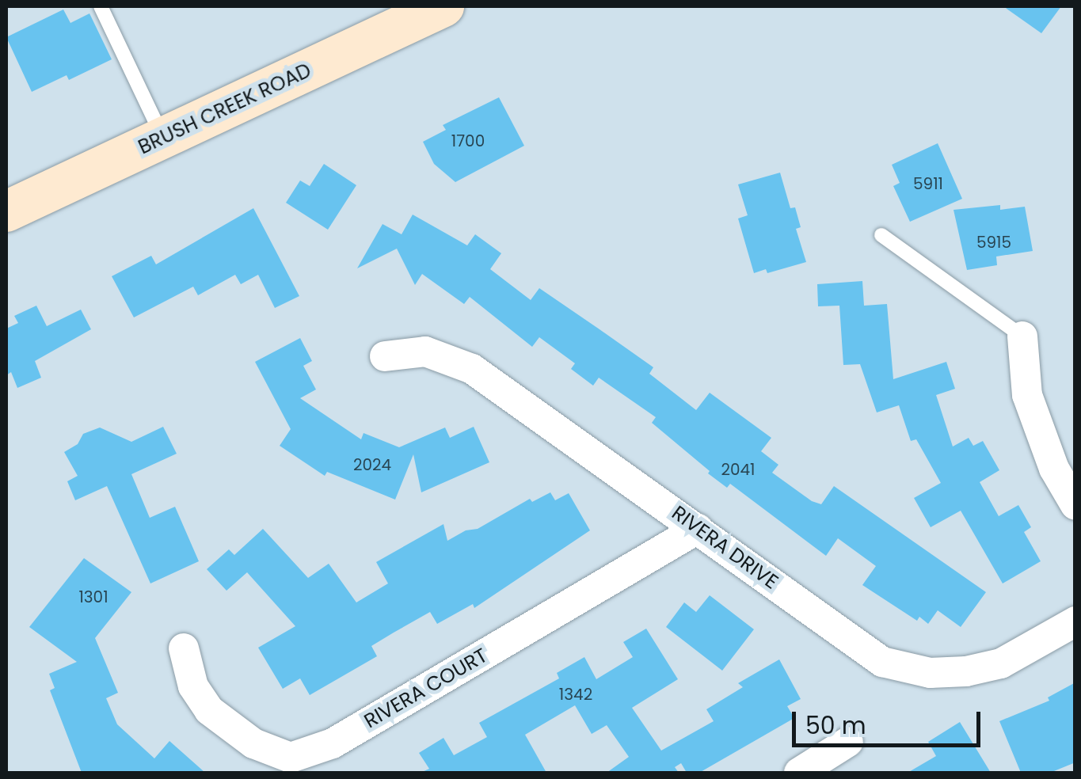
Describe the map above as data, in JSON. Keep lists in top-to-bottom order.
{
  "streets": {
    "street": ["BRUSH CREEK ROAD", "RIVERA DRIVE", "RIVERA COURT"]
  },
  "crossings": [
    ["RIVERA DRIVE", "RIVERA COURT"]
  ],
  "house_numbers": [
    "1700",
    "5911",
    "5915",
    "2024",
    "2041",
    "1301",
    "1342"
  ],
  "scale_bar": "50 m"
}
